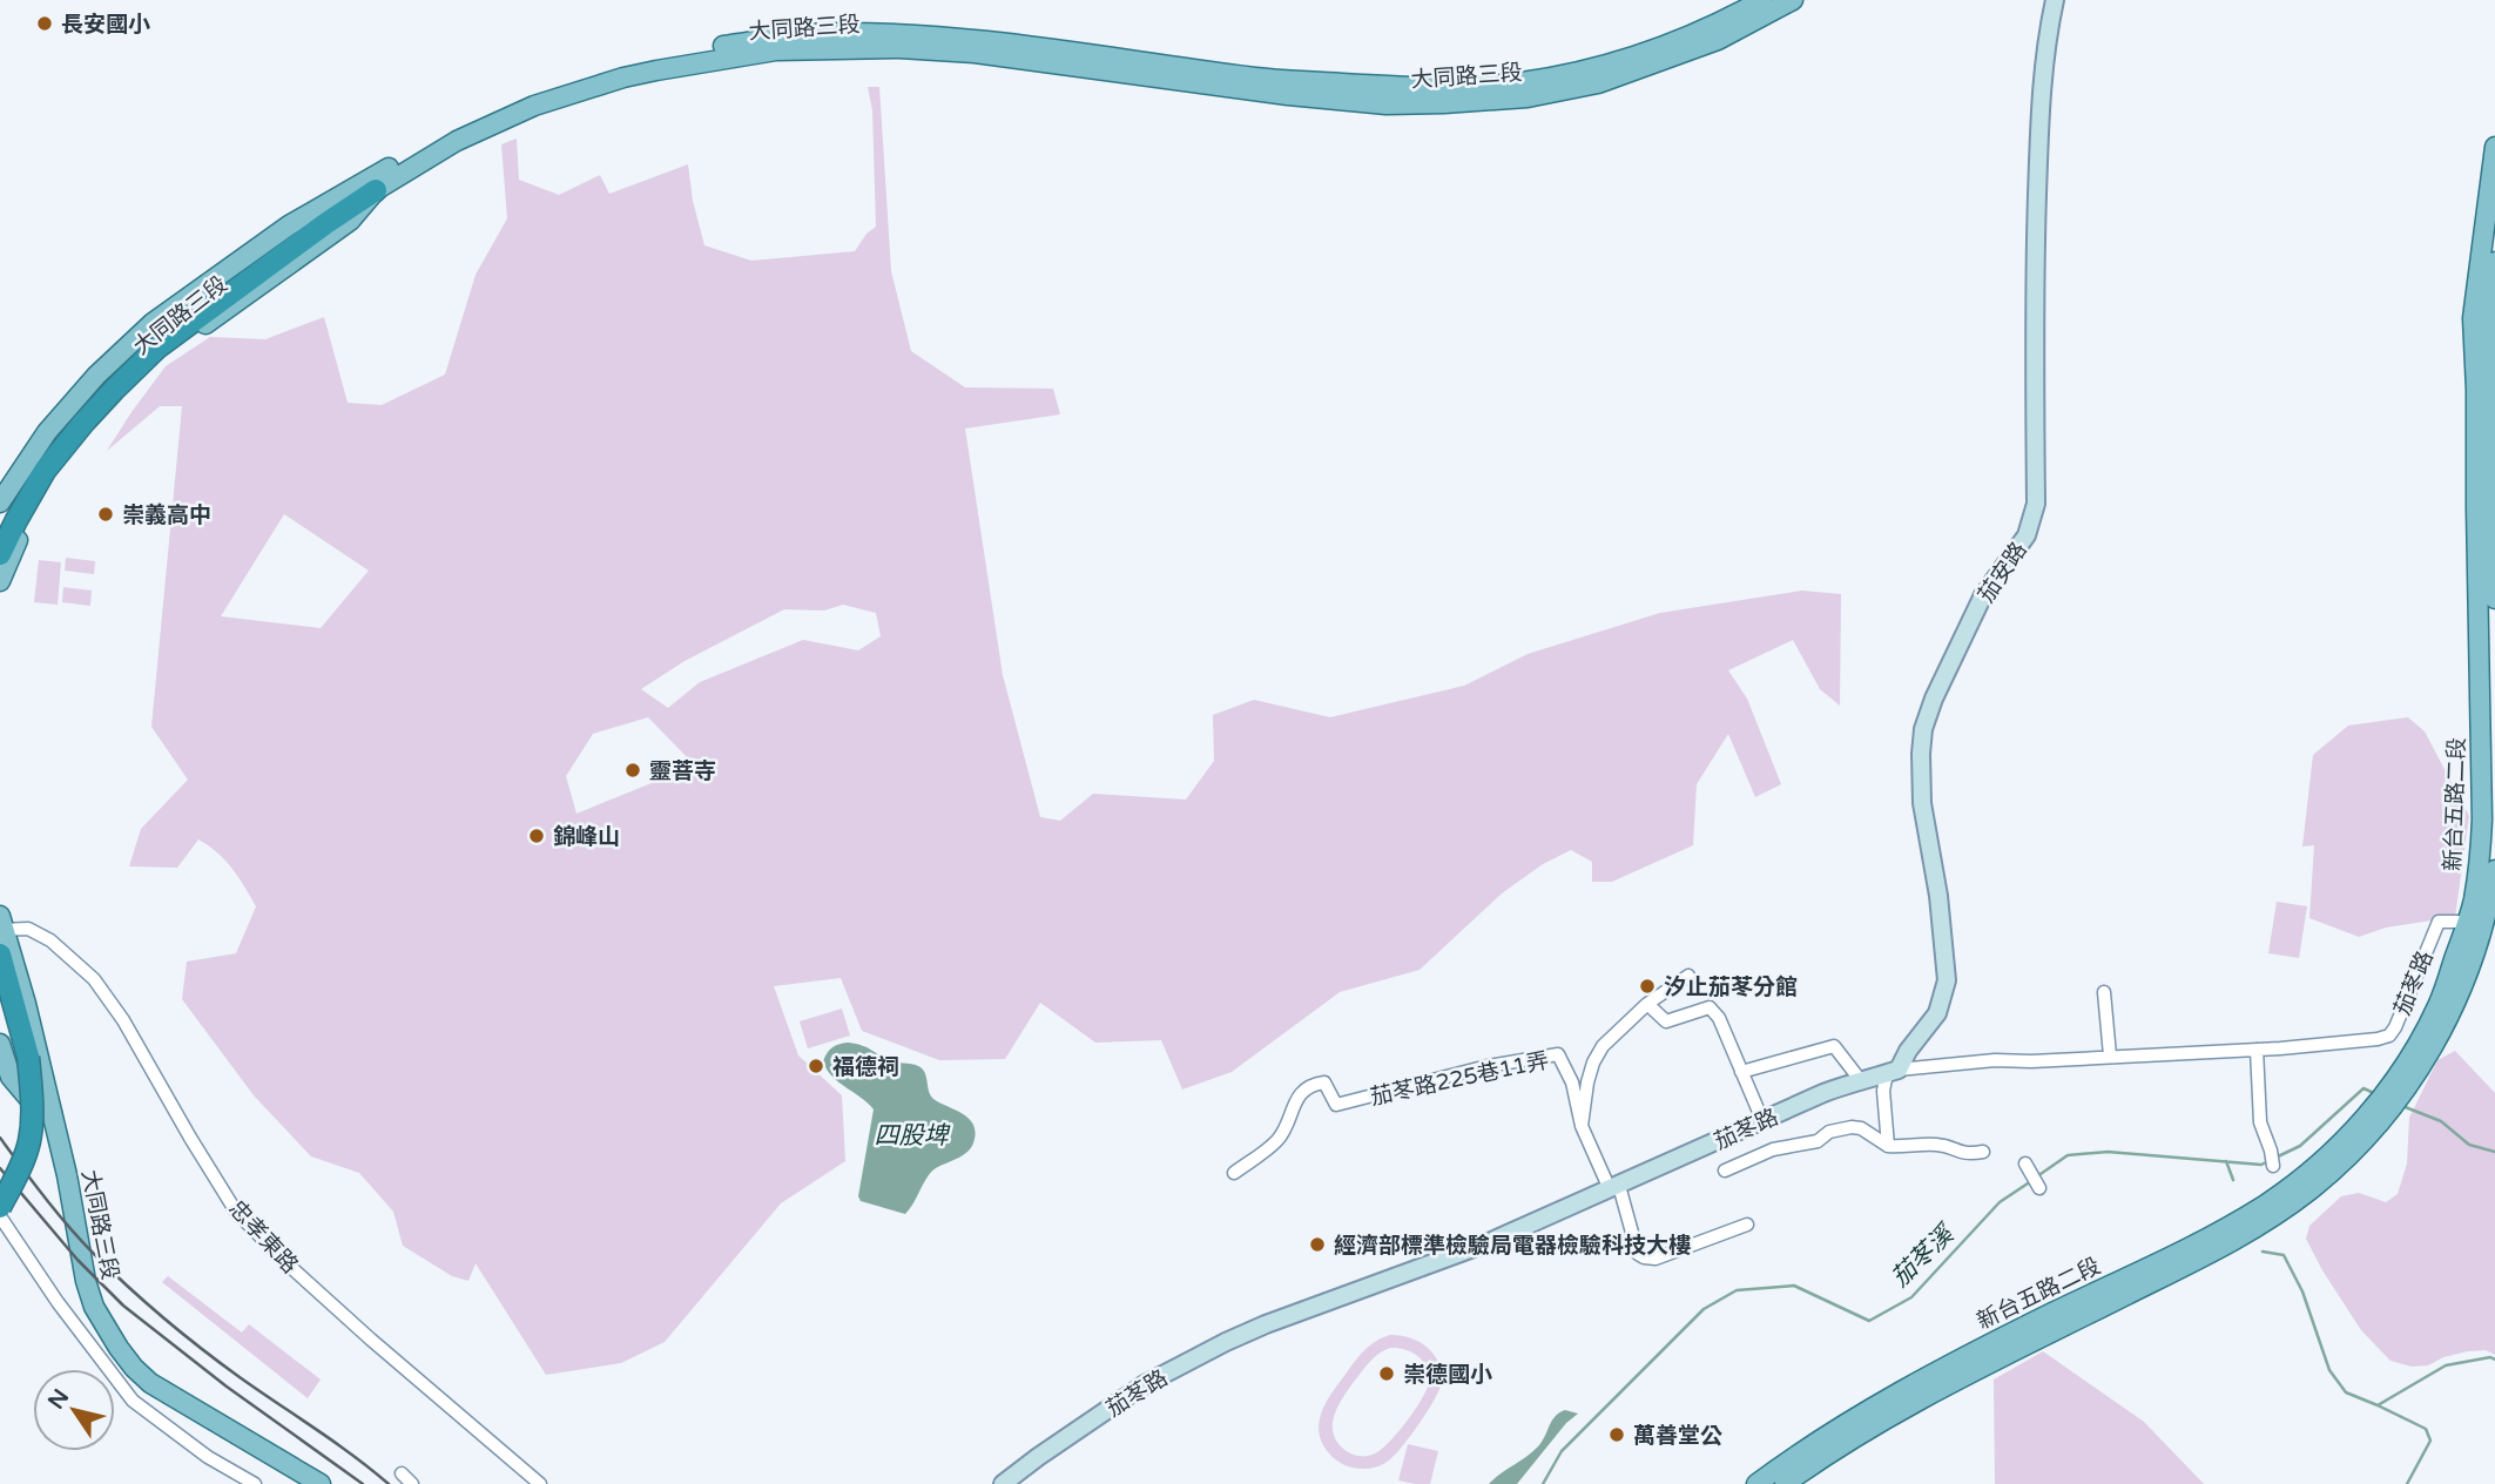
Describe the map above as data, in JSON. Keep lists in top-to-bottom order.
{
  "streets": {
    "main road": ["大同路三段", "新台五路二段"],
    "street": [
      "茄安路",
      "茄苳路",
      "茄苳路225巷11弄",
      "忠孝東路"
    ]
  },
  "crossings": [
    ["大同路三段", "忠孝東路"],
    ["茄安路", "茄苳路"],
    ["新台五路二段", "茄苳路"]
  ],
  "water": ["四股埤", "茄苳溪"],
  "places": [
    "長安國小",
    "崇義高中",
    "靈菩寺",
    "錦峰山",
    "汐止茄苳分館",
    "福德祠",
    "經濟部標準檢驗局電器檢驗科技大樓",
    "崇德國小",
    "萬善堂公"
  ],
  "north": "top left"
}
